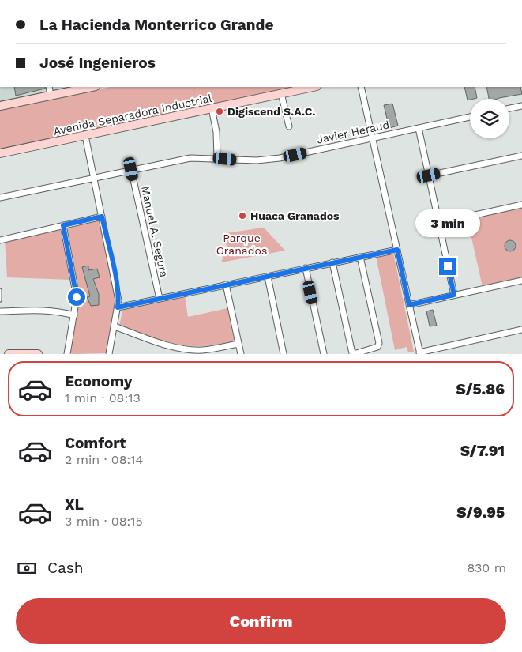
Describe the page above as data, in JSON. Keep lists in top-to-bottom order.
{
  "streets": {
    "main road": ["Avenida Separadora Industrial"],
    "street": ["Javier Heraud", "Manuel A. Segura"]
  },
  "crossings": [
    ["Javier Heraud", "Manuel A. Segura"]
  ],
  "parks": ["Parque Granados"],
  "places": ["Digiscend S.A.C.", "Huaca Granados"],
  "page": {
    "banner": ["La Hacienda Monterrico Grande", "José Ingenieros"],
    "bubble": "3 min",
    "list": [
      {
        "name": "Economy",
        "note": "1 min · 08:13",
        "value": "S/5.86"
      },
      {
        "name": "Comfort",
        "note": "2 min · 08:14",
        "value": "S/7.91"
      },
      {
        "name": "XL",
        "note": "3 min · 08:15",
        "value": "S/9.95"
      }
    ],
    "pay": ["Cash", "830 m"],
    "buttons": "Confirm"
  }
}
